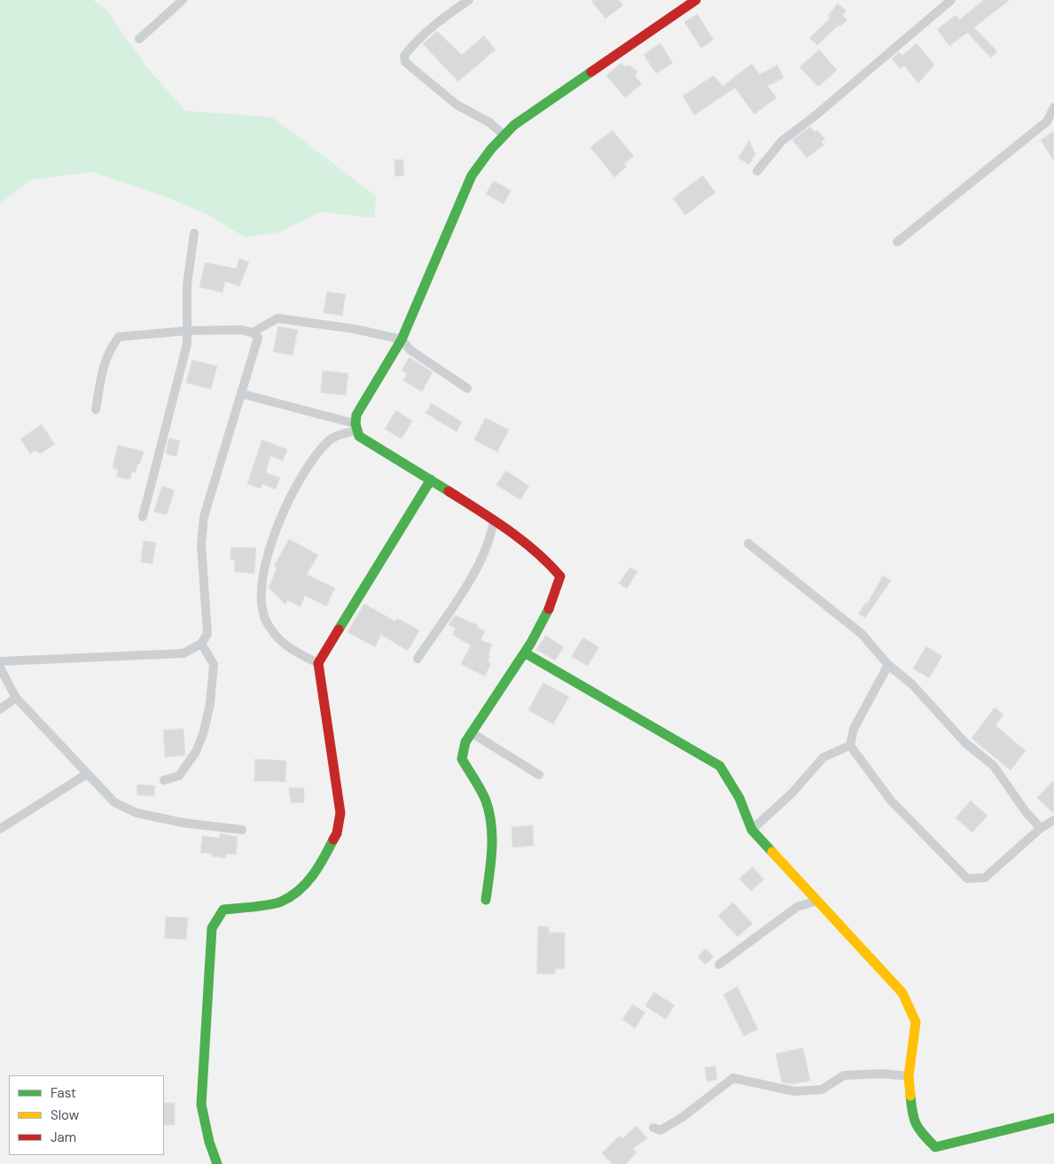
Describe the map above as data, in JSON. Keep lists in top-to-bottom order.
{
  "legend": ["Fast", "Slow", "Jam"]
}
